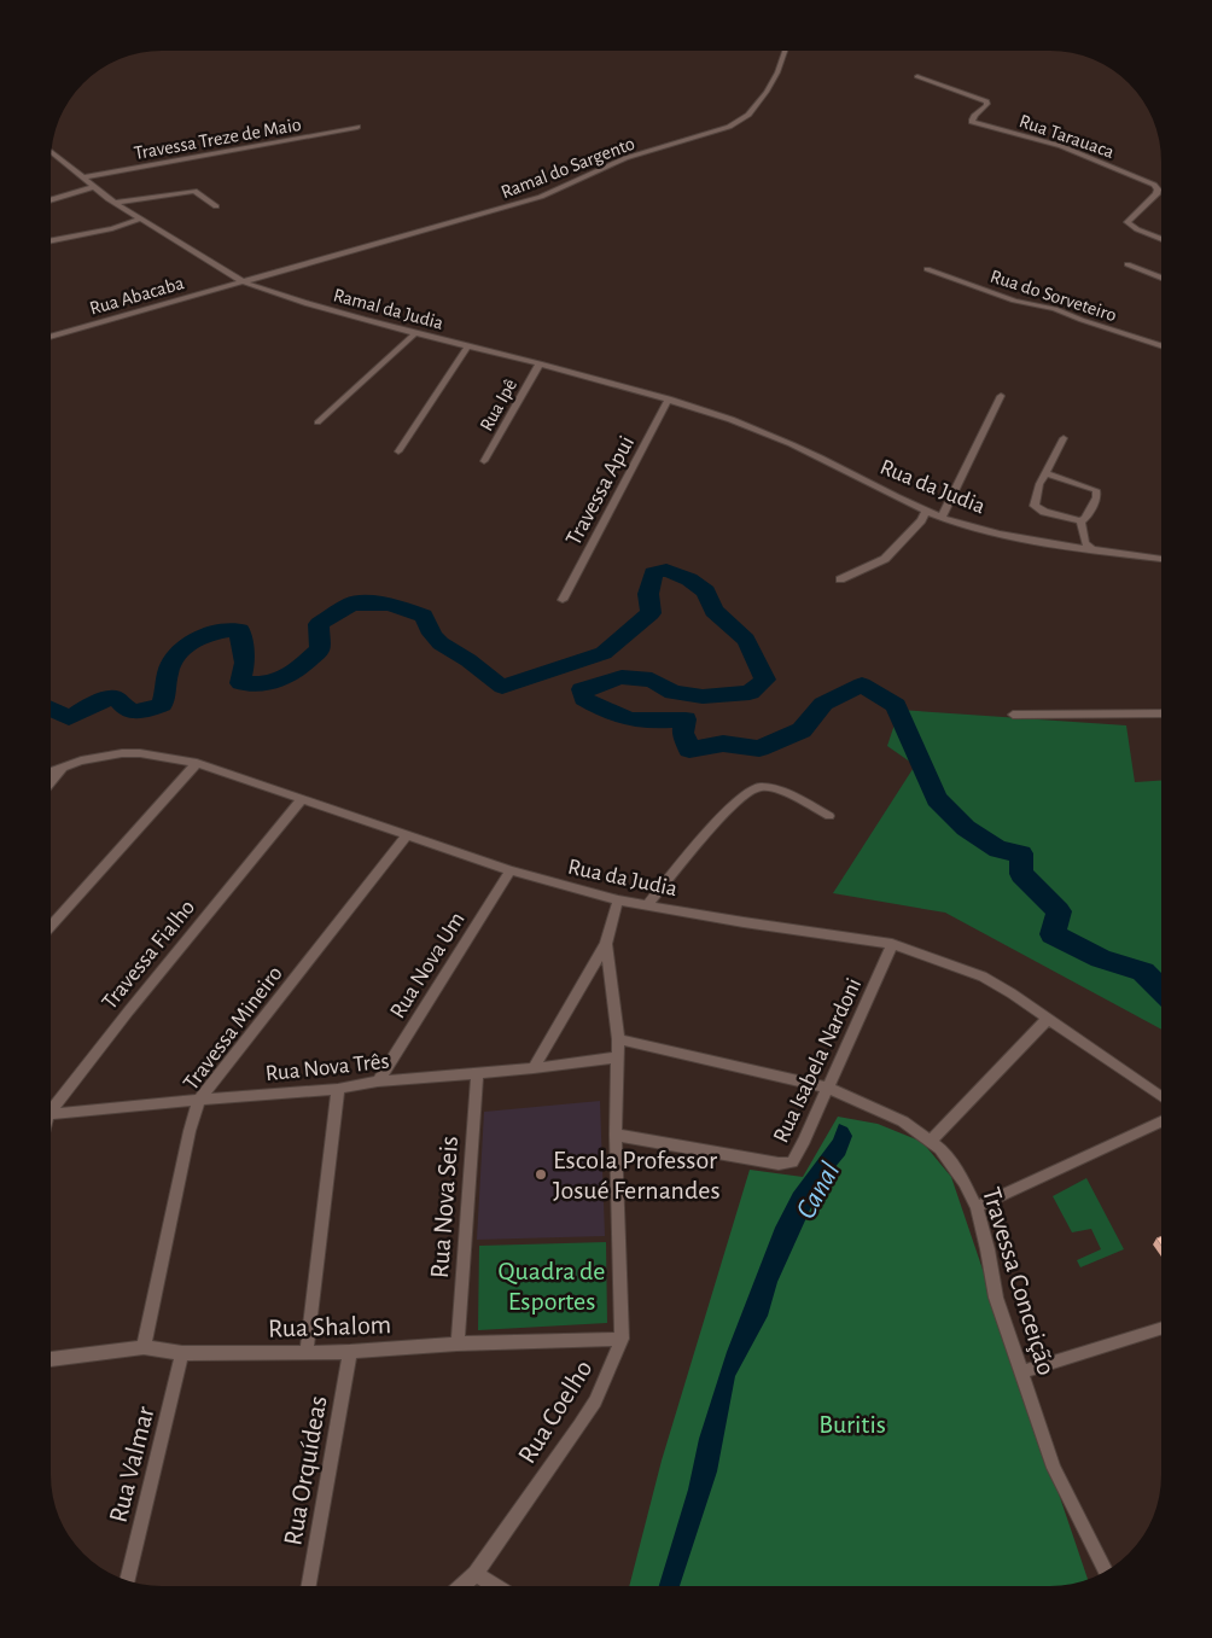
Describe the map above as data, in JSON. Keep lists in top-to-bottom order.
{
  "streets": {
    "street": [
      "Rua Tarauaca",
      "Travessa Treze de Maio",
      "Ramal do Sargento",
      "Rua Abacaba",
      "Rua do Sorveteiro",
      "Ramal da Judia",
      "Rua Ipê",
      "Rua da Judia",
      "Travessa Apui",
      "Travessa Fialho",
      "Rua Nova Um",
      "Travessa Mineiro",
      "Rua Isabela Nardoni",
      "Rua Nova Três",
      "Rua Nova Seis",
      "Travessa Conceição",
      "Rua Shalom",
      "Rua Coelho",
      "Rua Valmar",
      "Rua Orquídeas"
    ]
  },
  "crossings": [
    ["Travessa Treze de Maio", "Ramal da Judia"],
    ["Ramal do Sargento", "Rua Abacaba"],
    ["Ramal do Sargento", "Ramal da Judia"],
    ["Rua Abacaba", "Ramal da Judia"],
    ["Ramal da Judia", "Rua Ipê"],
    ["Ramal da Judia", "Rua da Judia"],
    ["Ramal da Judia", "Travessa Apui"],
    ["Rua da Judia", "Travessa Fialho"],
    ["Rua da Judia", "Rua Nova Um"],
    ["Rua da Judia", "Travessa Mineiro"],
    ["Rua da Judia", "Rua Isabela Nardoni"],
    ["Rua da Judia", "Rua Coelho"],
    ["Rua Nova Um", "Rua Nova Três"],
    ["Travessa Mineiro", "Rua Nova Três"],
    ["Travessa Mineiro", "Rua Shalom"],
    ["Rua Isabela Nardoni", "Travessa Conceição"],
    ["Rua Isabela Nardoni", "Rua Coelho"],
    ["Rua Nova Três", "Rua Nova Seis"],
    ["Rua Nova Três", "Rua Coelho"],
    ["Rua Nova Seis", "Rua Shalom"],
    ["Travessa Conceição", "Rua Coelho"],
    ["Rua Shalom", "Rua Coelho"],
    ["Rua Shalom", "Rua Valmar"],
    ["Rua Shalom", "Rua Orquídeas"]
  ],
  "water": ["Canal"],
  "parks": ["Quadra de Esportes", "Buritis"],
  "places": ["Escola Professor Josué Fernandes"]
}
